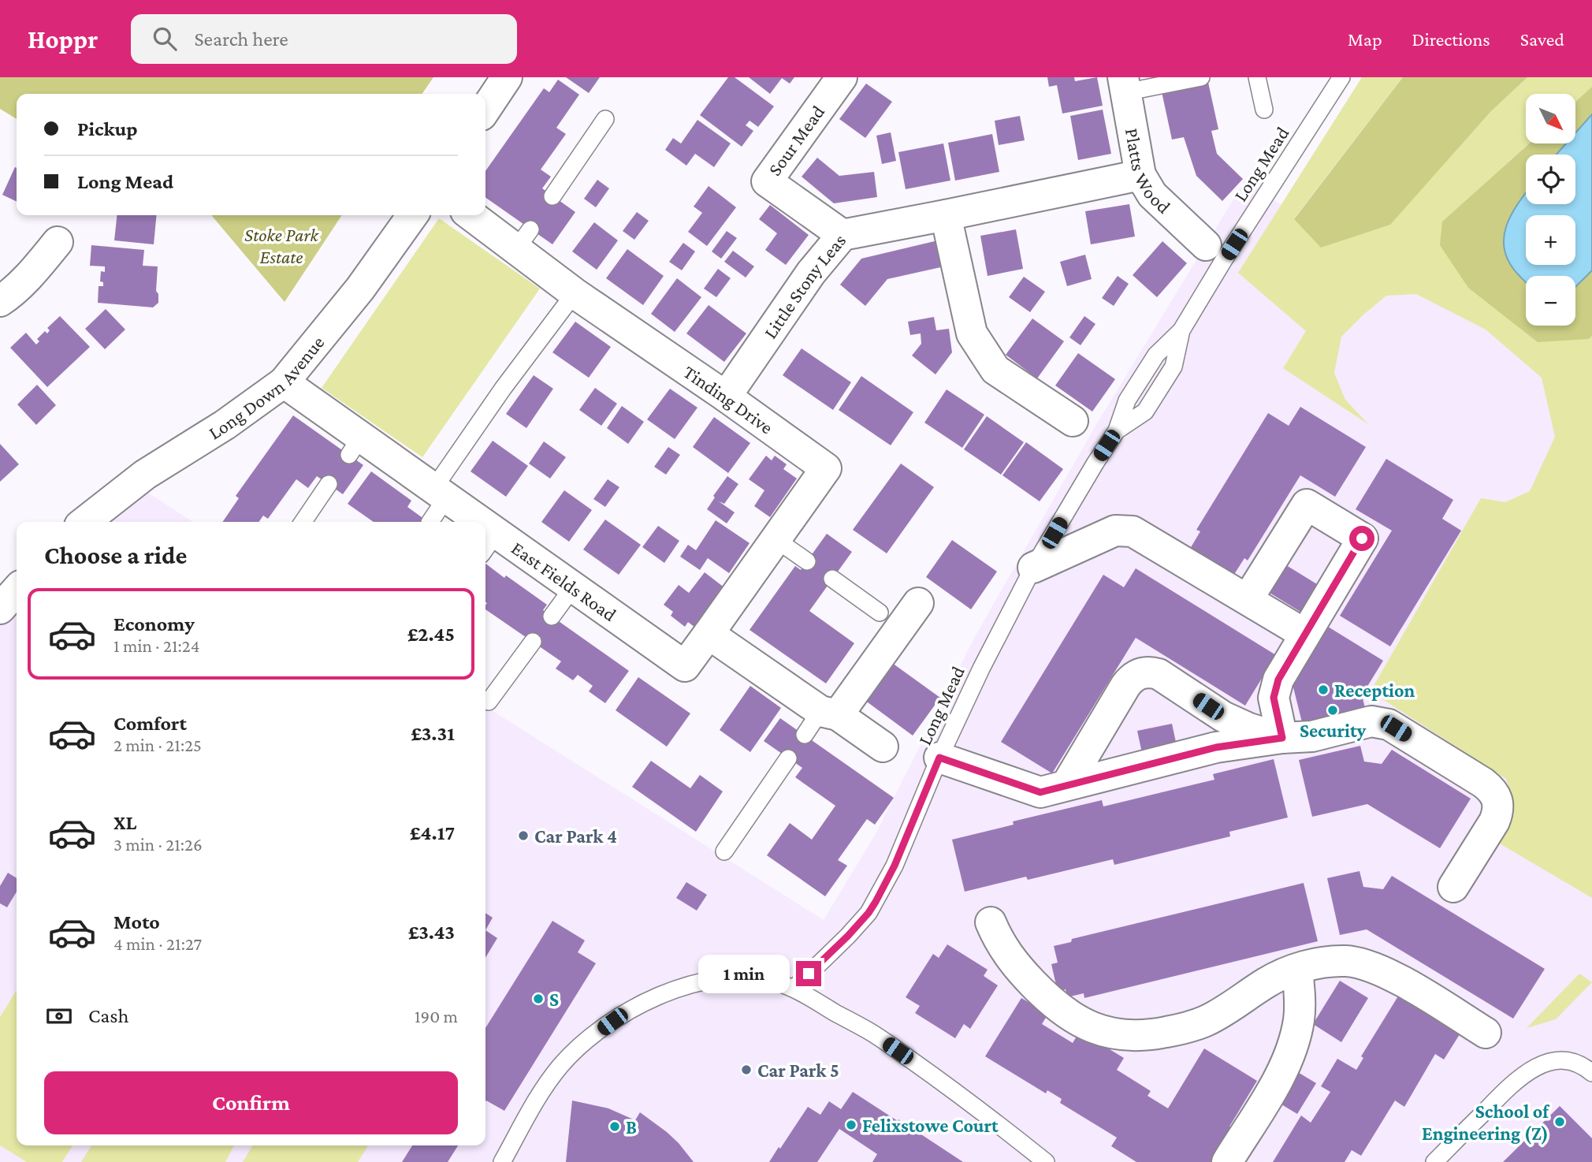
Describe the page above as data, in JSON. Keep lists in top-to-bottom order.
{
  "streets": {
    "street": [
      "Sour Mead",
      "Platts Wood",
      "Little Stony Leas",
      "Long Down Avenue",
      "Tinding Drive",
      "East Fields Road"
    ],
    "lane": ["Long Mead"]
  },
  "crossings": [
    ["Sour Mead", "Little Stony Leas"],
    ["Platts Wood", "Little Stony Leas"],
    ["Little Stony Leas", "Tinding Drive"],
    ["Long Down Avenue", "East Fields Road"],
    ["Tinding Drive", "East Fields Road"]
  ],
  "parks": ["Stoke Park Estate"],
  "places": [
    "Reception",
    "Security",
    "Car Park 4",
    "S",
    "Car Park 5",
    "School of Engineering (Z)",
    "Felixstowe Court",
    "B"
  ],
  "north": "bottom right",
  "page": {
    "header": "Hoppr",
    "search": "Search here",
    "nav": ["Map", "Directions", "Saved"],
    "map_buttons": ["+", "−"],
    "banner": ["Pickup", "Long Mead"],
    "heading": "Choose a ride",
    "list": [
      {
        "name": "Economy",
        "note": "1 min · 21:24",
        "value": "£2.45"
      },
      {
        "name": "Comfort",
        "note": "2 min · 21:25",
        "value": "£3.31"
      },
      {
        "name": "XL",
        "note": "3 min · 21:26",
        "value": "£4.17"
      },
      {
        "name": "Moto",
        "note": "4 min · 21:27",
        "value": "£3.43"
      }
    ],
    "bubble": "1 min",
    "pay": ["Cash", "190 m"],
    "buttons": "Confirm"
  }
}
